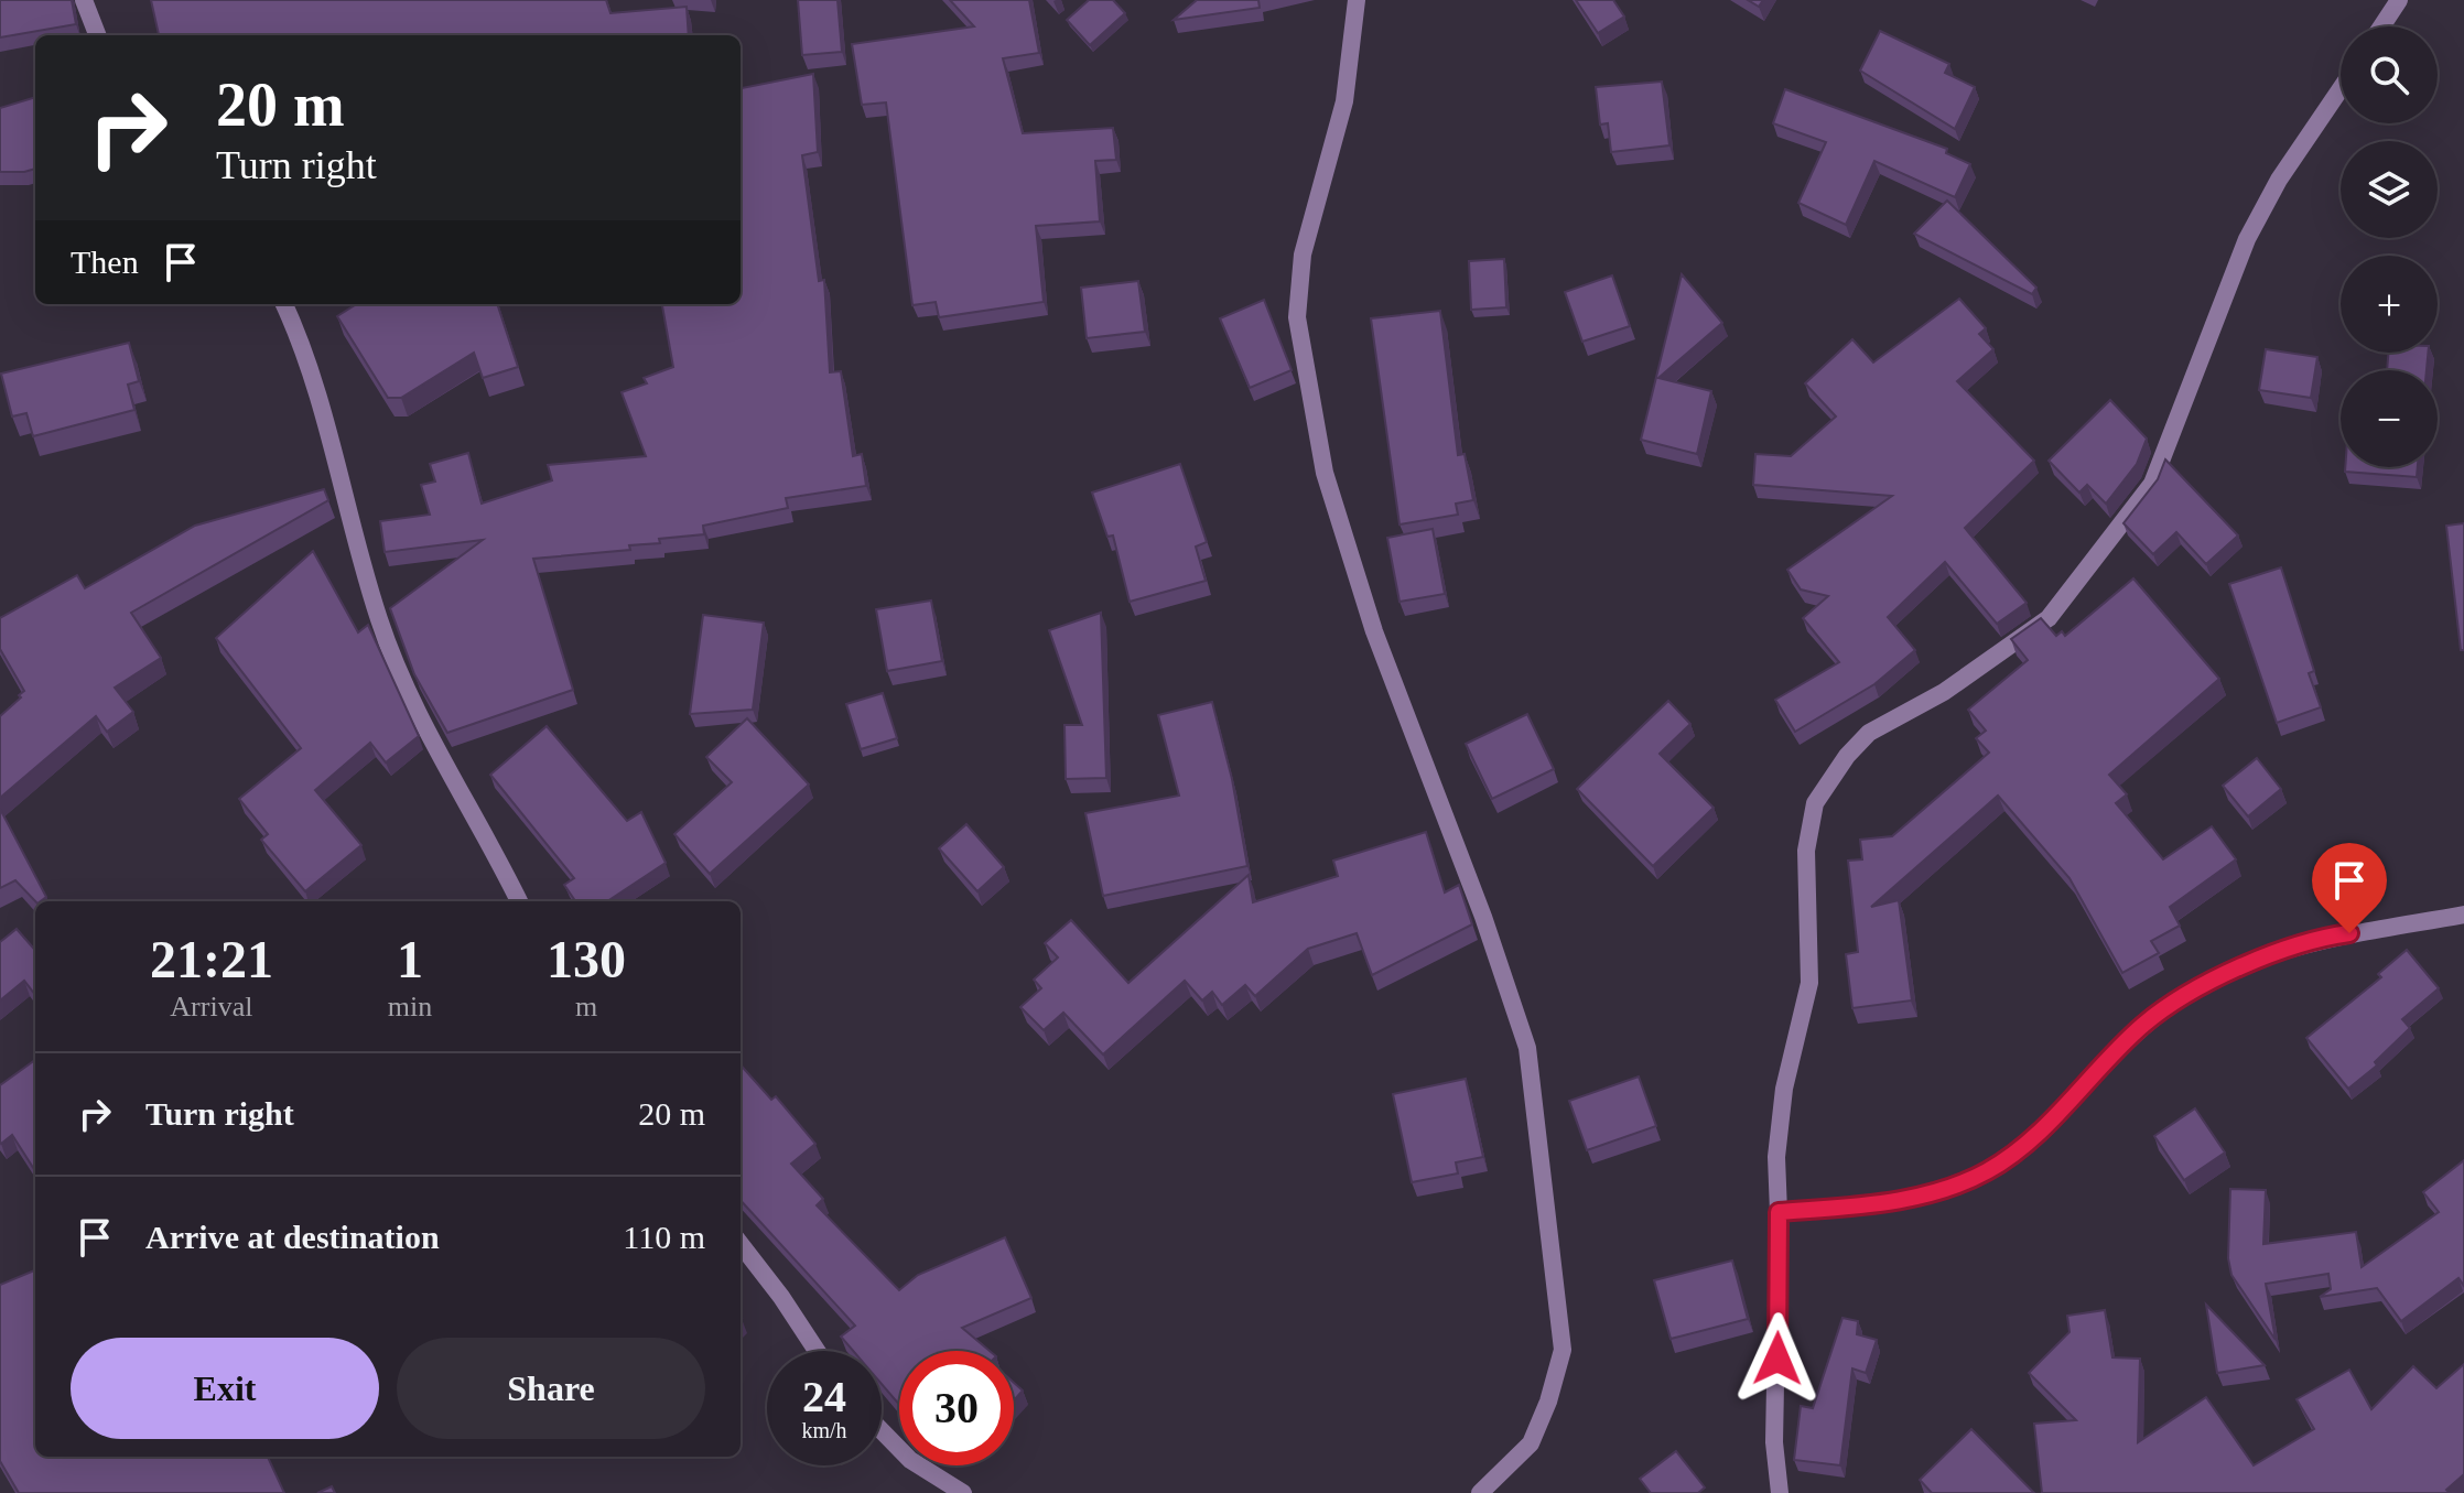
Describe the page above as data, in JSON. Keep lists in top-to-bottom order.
{
  "page": {
    "map_buttons": ["+", "−"],
    "turn": ["20 m", "Turn right"],
    "then": "Then",
    "eta": [
      "21:21",
      "Arrival",
      "1",
      "min",
      "130",
      "m"
    ],
    "list": [
      {
        "name": "Turn right",
        "value": "20 m"
      },
      {
        "name": "Arrive at destination",
        "value": "110 m"
      }
    ],
    "buttons": ["Exit", "Share"],
    "speed": "24 km/h",
    "limit": "30"
  }
}
